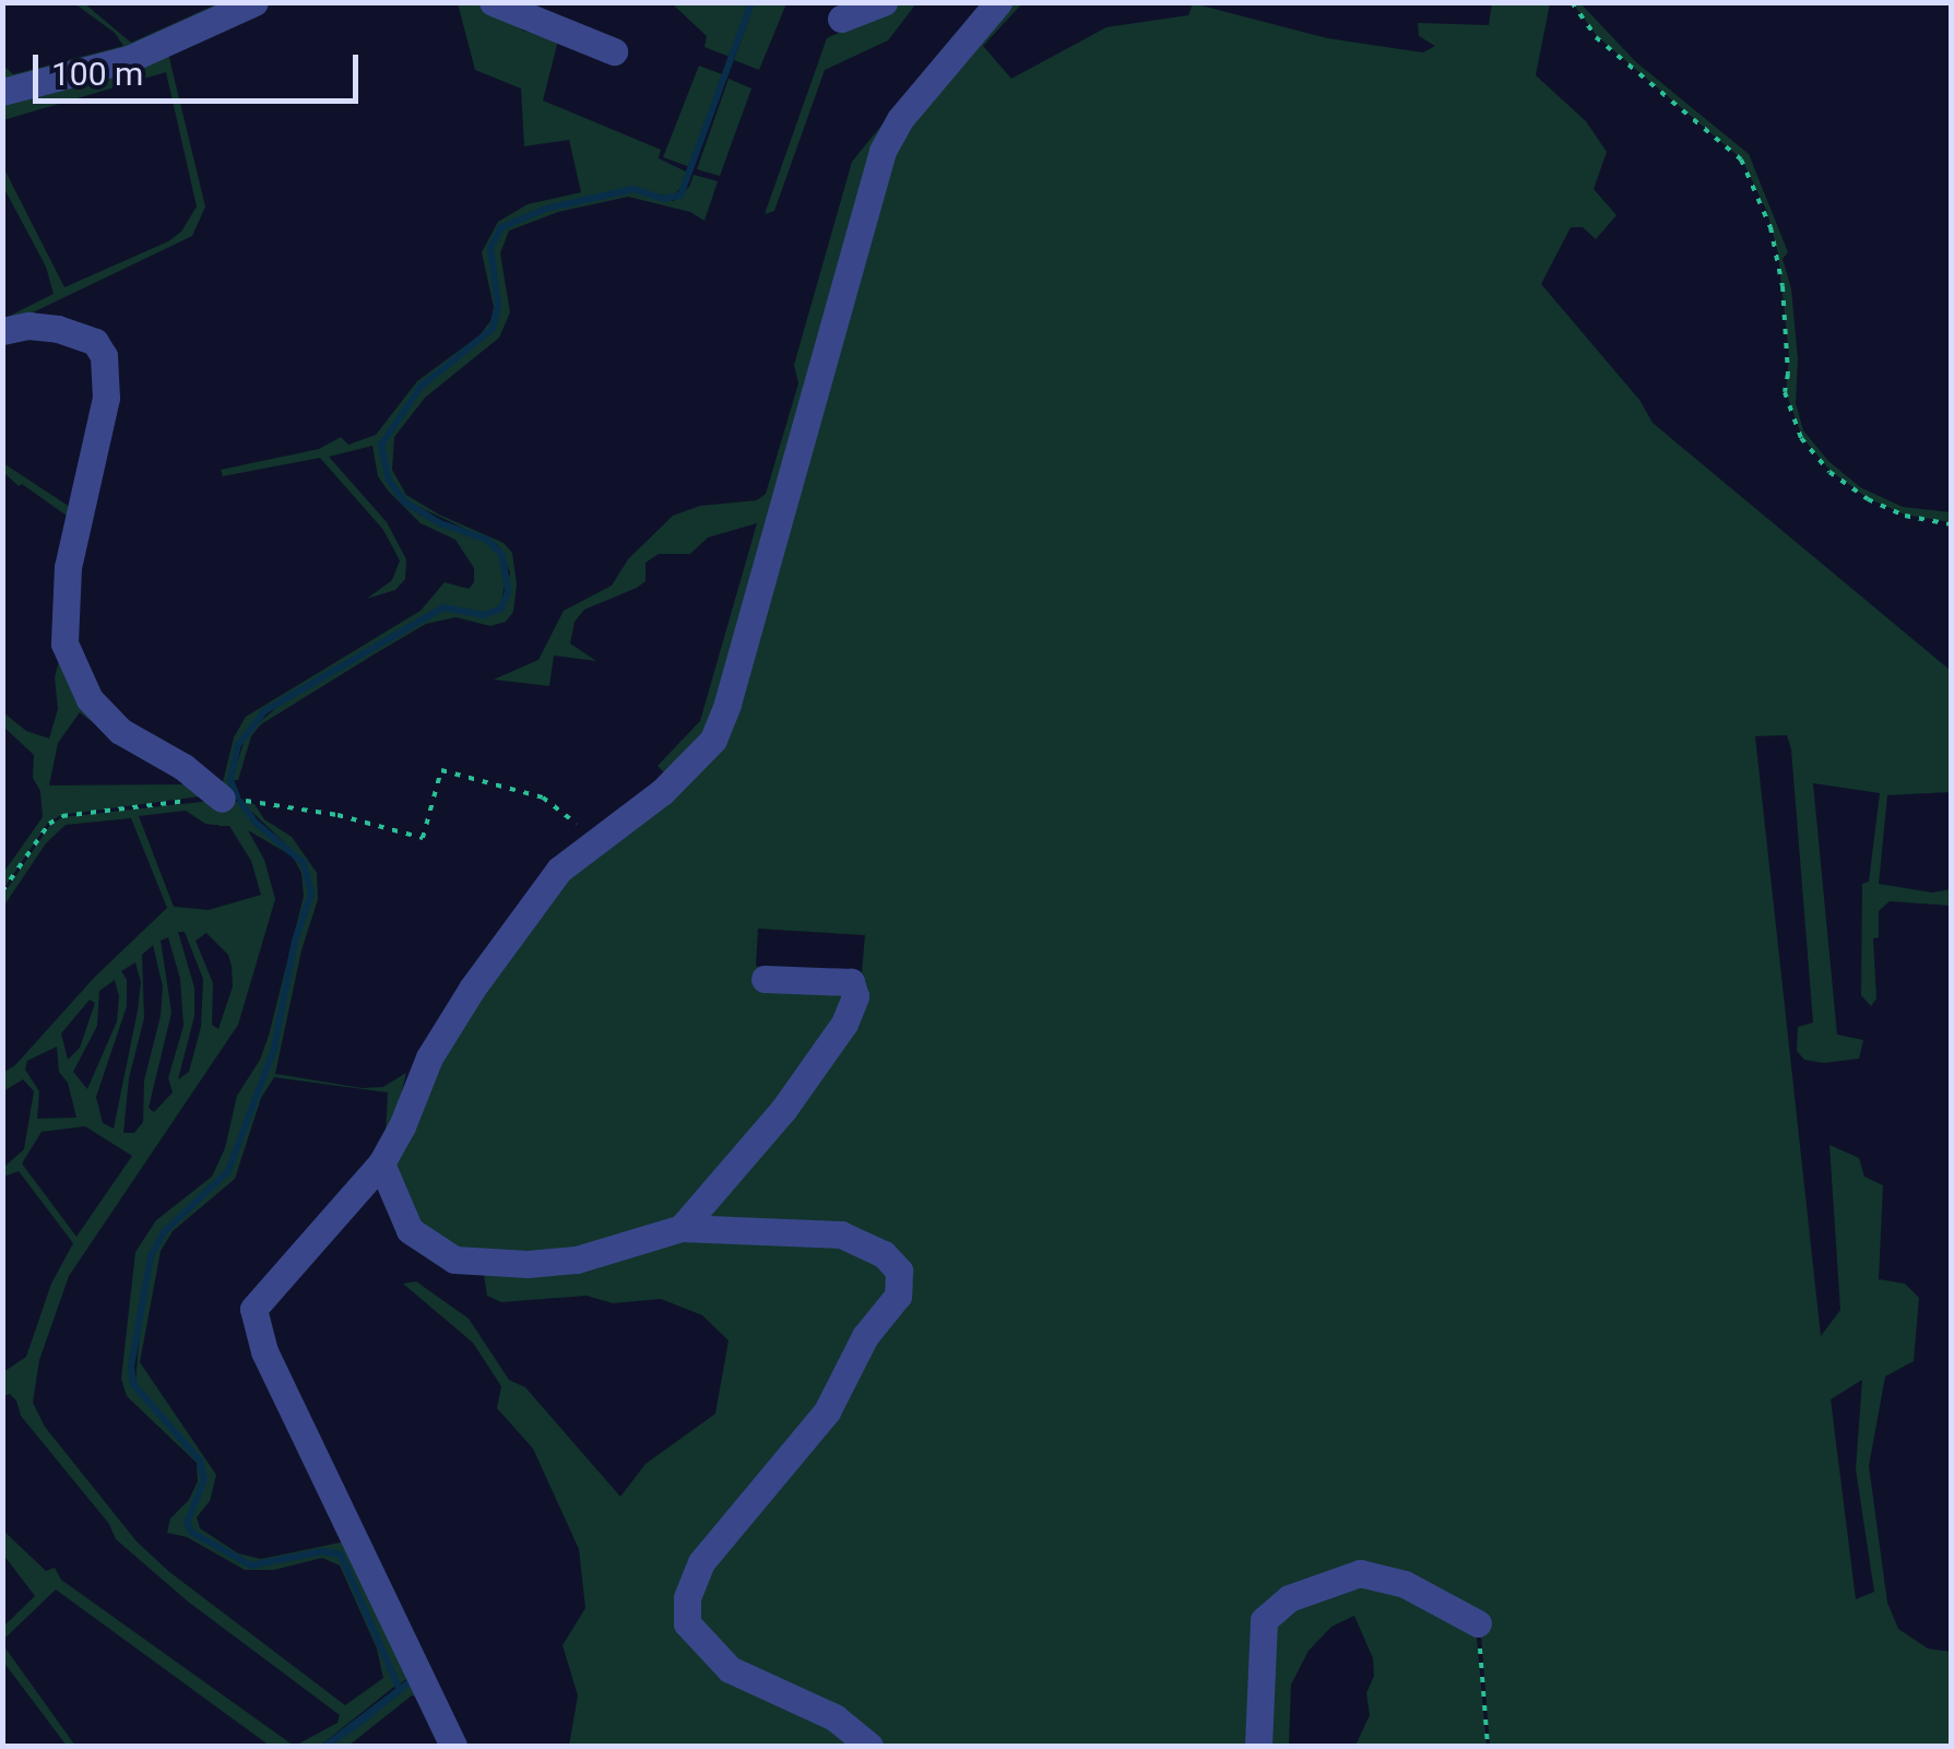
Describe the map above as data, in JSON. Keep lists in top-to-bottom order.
{
  "scale_bar": "100 m"
}
